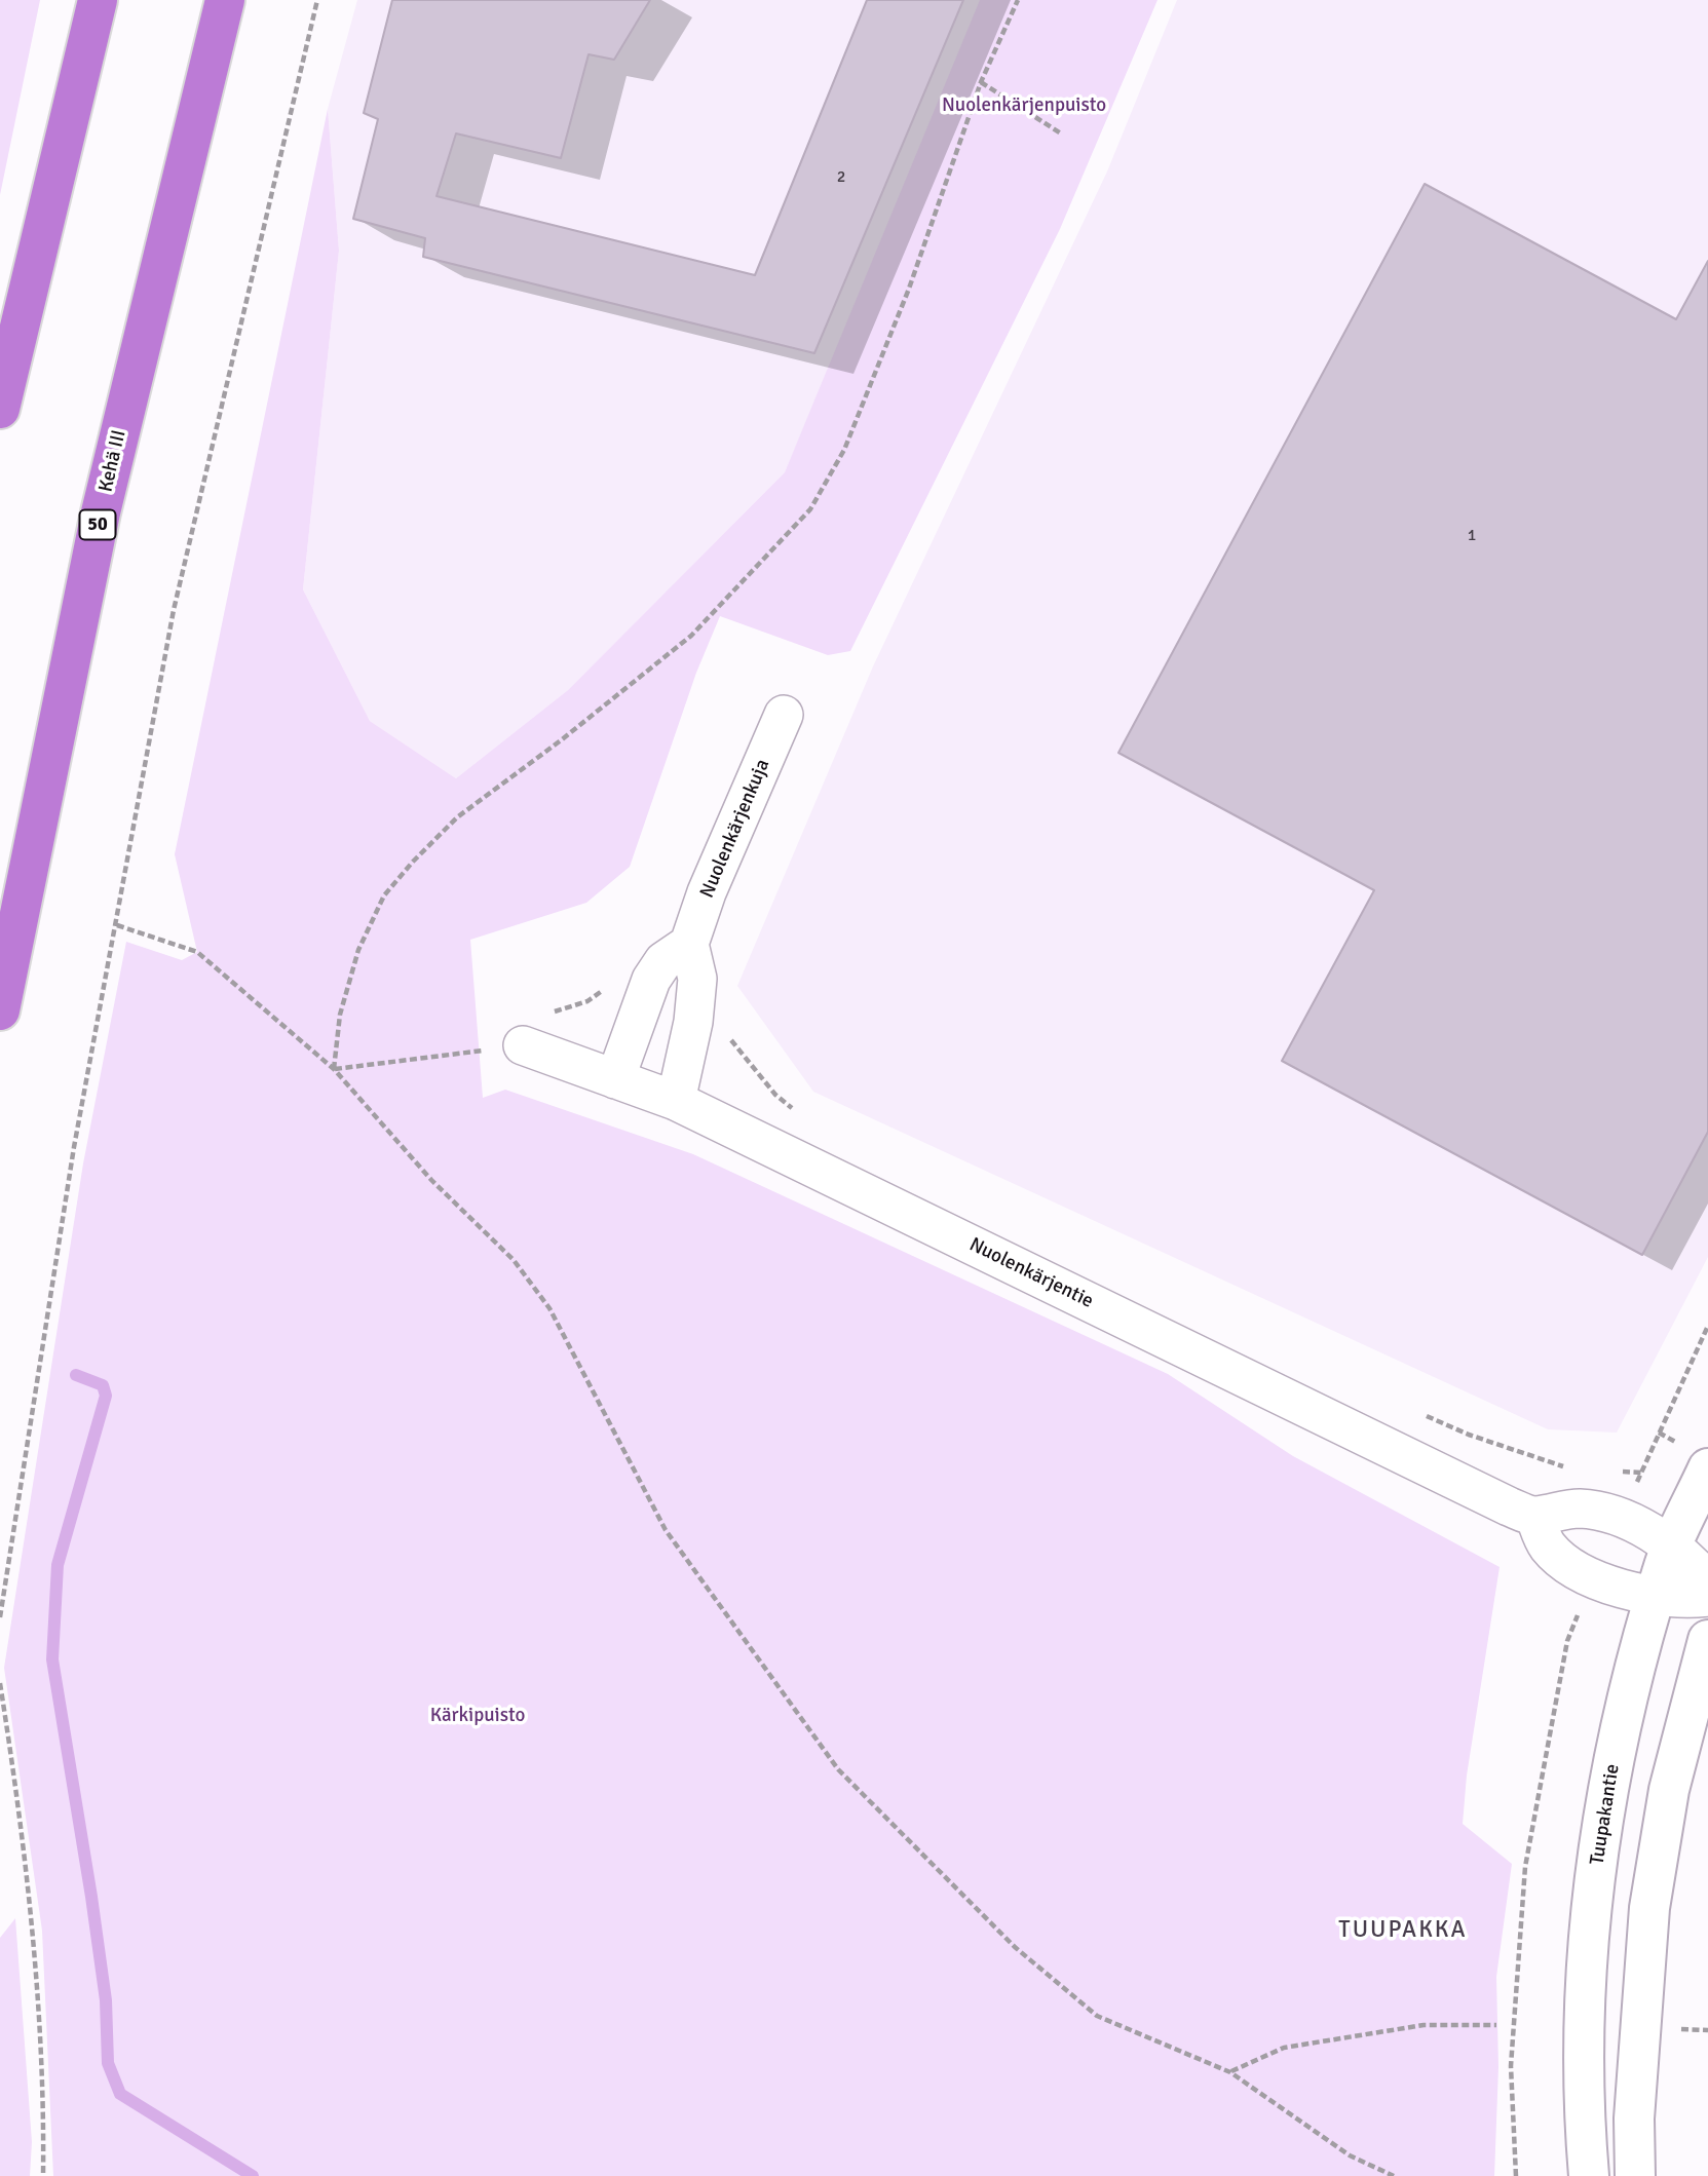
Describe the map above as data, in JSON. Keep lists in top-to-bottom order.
{
  "streets": {
    "highway": ["Kehä III", "50"],
    "main road": ["Tuupakantie"],
    "street": ["Nuolenkärjenkuja", "Nuolenkärjentie"]
  },
  "districts": ["TUUPAKKA"],
  "parks": ["Nuolenkärjenpuisto", "Kärkipuisto"],
  "house_numbers": ["2", "1"]
}
